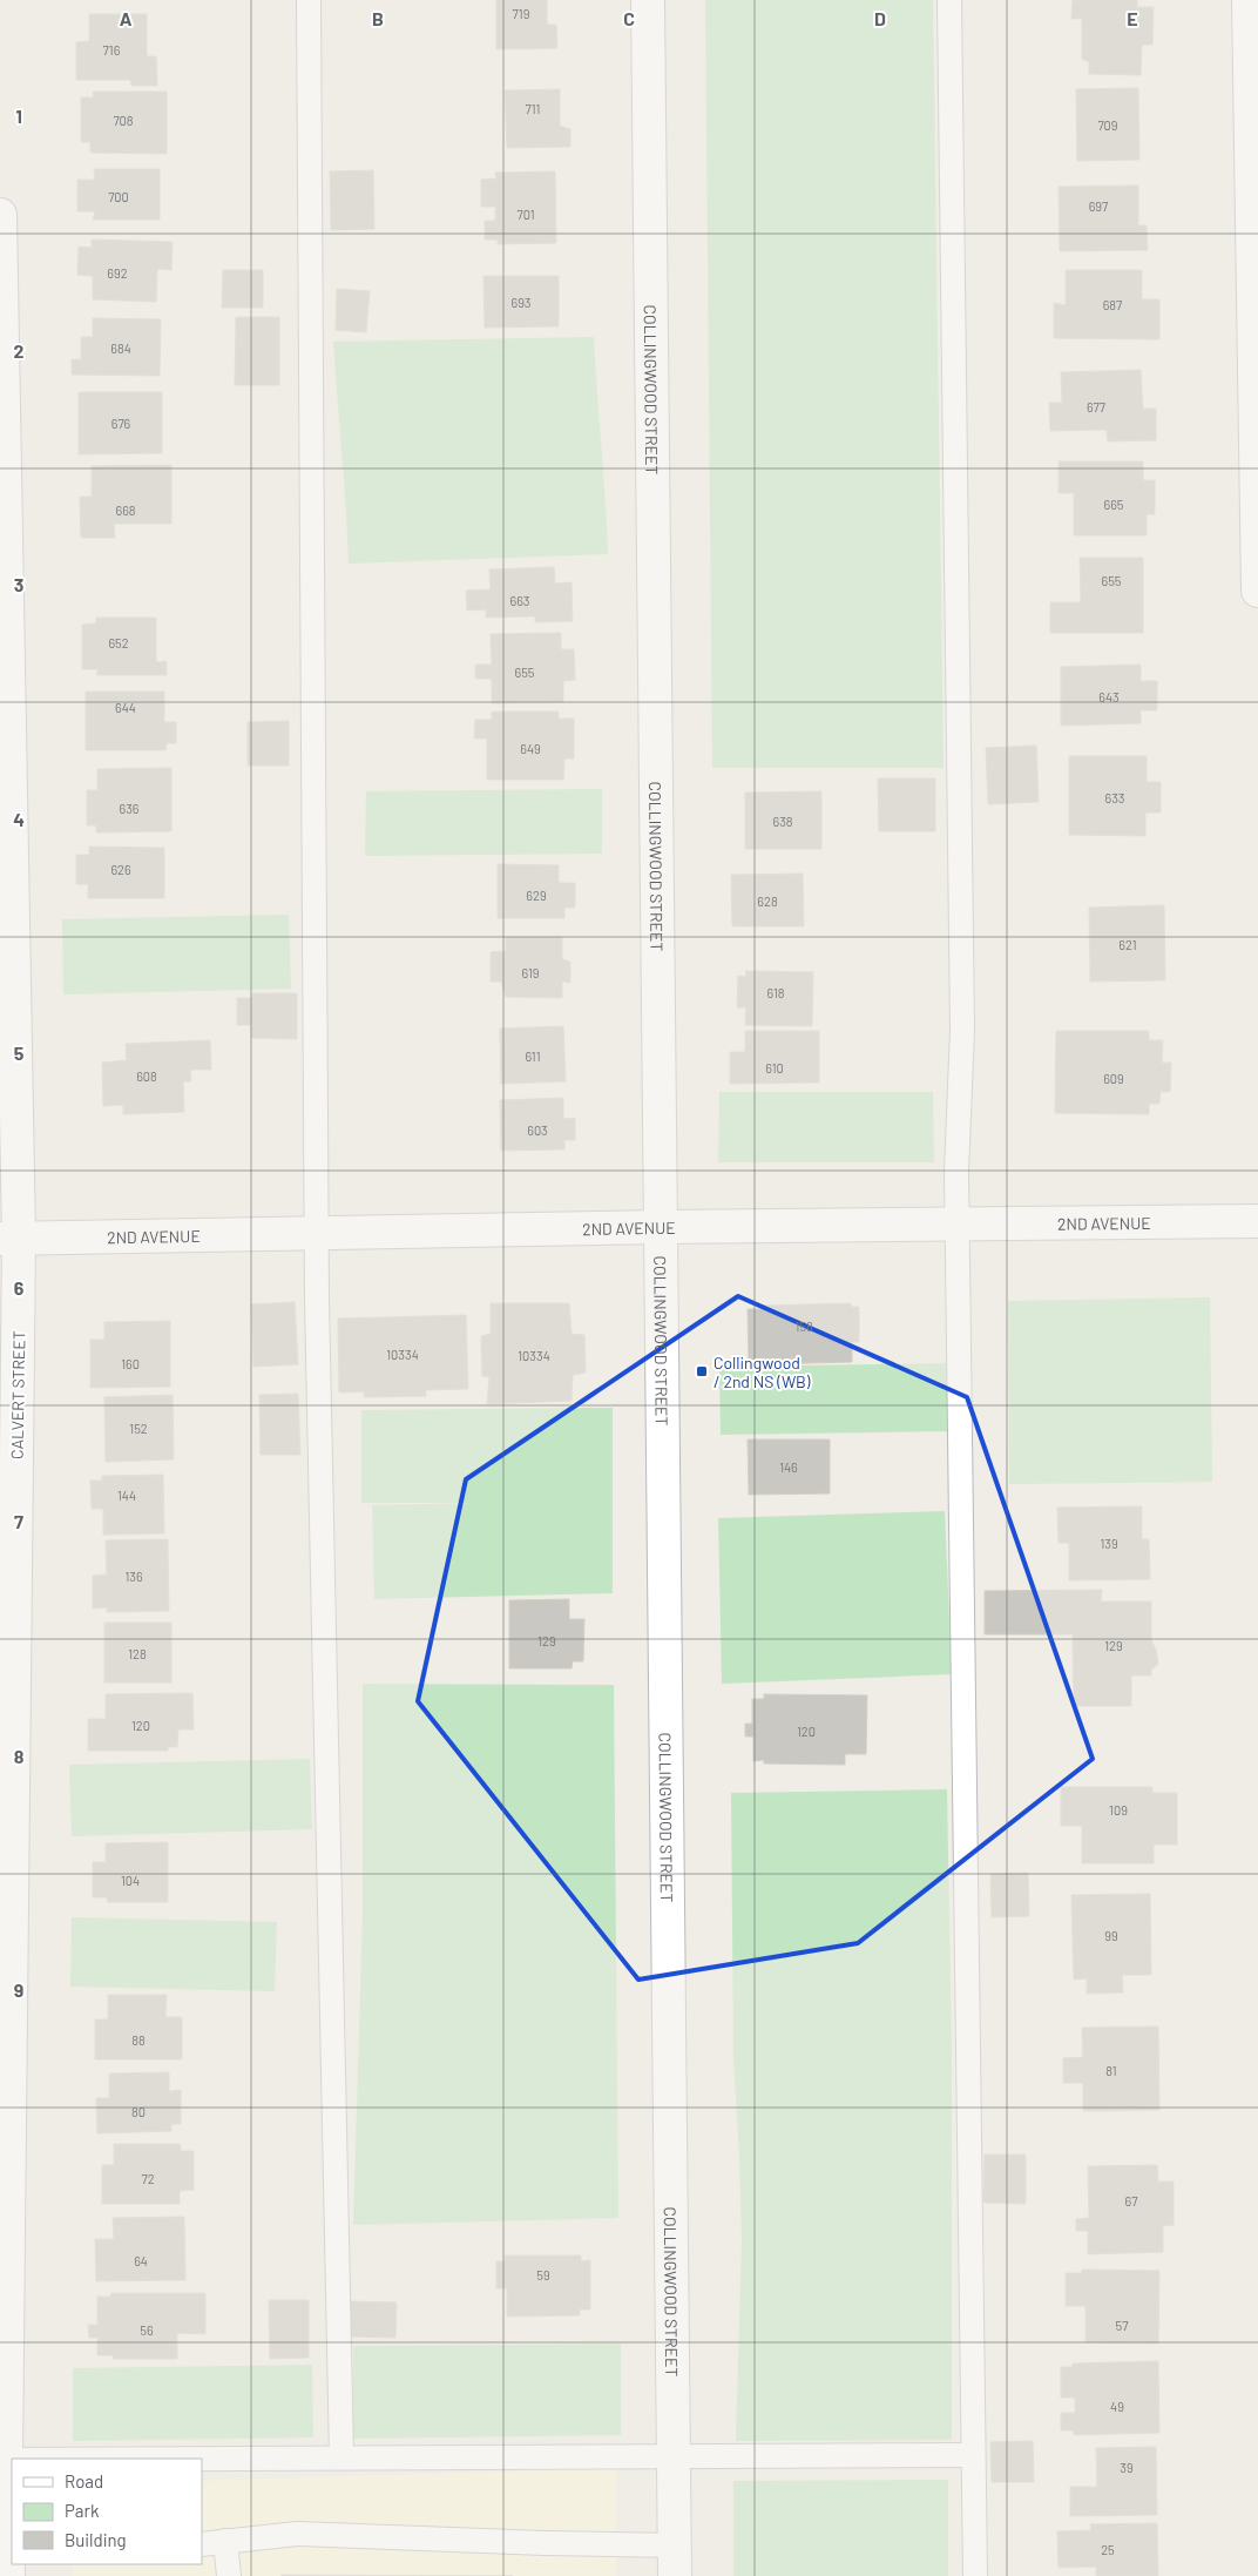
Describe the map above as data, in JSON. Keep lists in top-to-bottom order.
{
  "streets": {
    "street": ["COLLINGWOOD STREET", "2ND AVENUE", "CALVERT STREET"]
  },
  "crossings": [
    ["COLLINGWOOD STREET", "2ND AVENUE"],
    ["2ND AVENUE", "CALVERT STREET"]
  ],
  "places": {
    "transit": ["Collingwood / 2nd NS (WB)"]
  },
  "house_numbers": [
    "719",
    "716",
    "711",
    "708",
    "709",
    "700",
    "697",
    "701",
    "692",
    "693",
    "687",
    "684",
    "677",
    "676",
    "665",
    "668",
    "655",
    "663",
    "652",
    "655",
    "643",
    "644",
    "649",
    "633",
    "636",
    "638",
    "626",
    "629",
    "628",
    "621",
    "619",
    "618",
    "611",
    "610",
    "608",
    "609",
    "603",
    "158",
    "10334",
    "10334",
    "160",
    "152",
    "146",
    "144",
    "139",
    "136",
    "129",
    "129",
    "128",
    "120",
    "120",
    "109",
    "104",
    "99",
    "88",
    "81",
    "80",
    "72",
    "67",
    "64",
    "59",
    "57",
    "56",
    "49",
    "39",
    "25"
  ],
  "legend": ["Road", "Park", "Building"],
  "grid": {
    "columns": [
      "A",
      "B",
      "C",
      "D",
      "E"
    ],
    "rows": [
      "1",
      "2",
      "3",
      "4",
      "5",
      "6",
      "7",
      "8",
      "9"
    ]
  }
}
